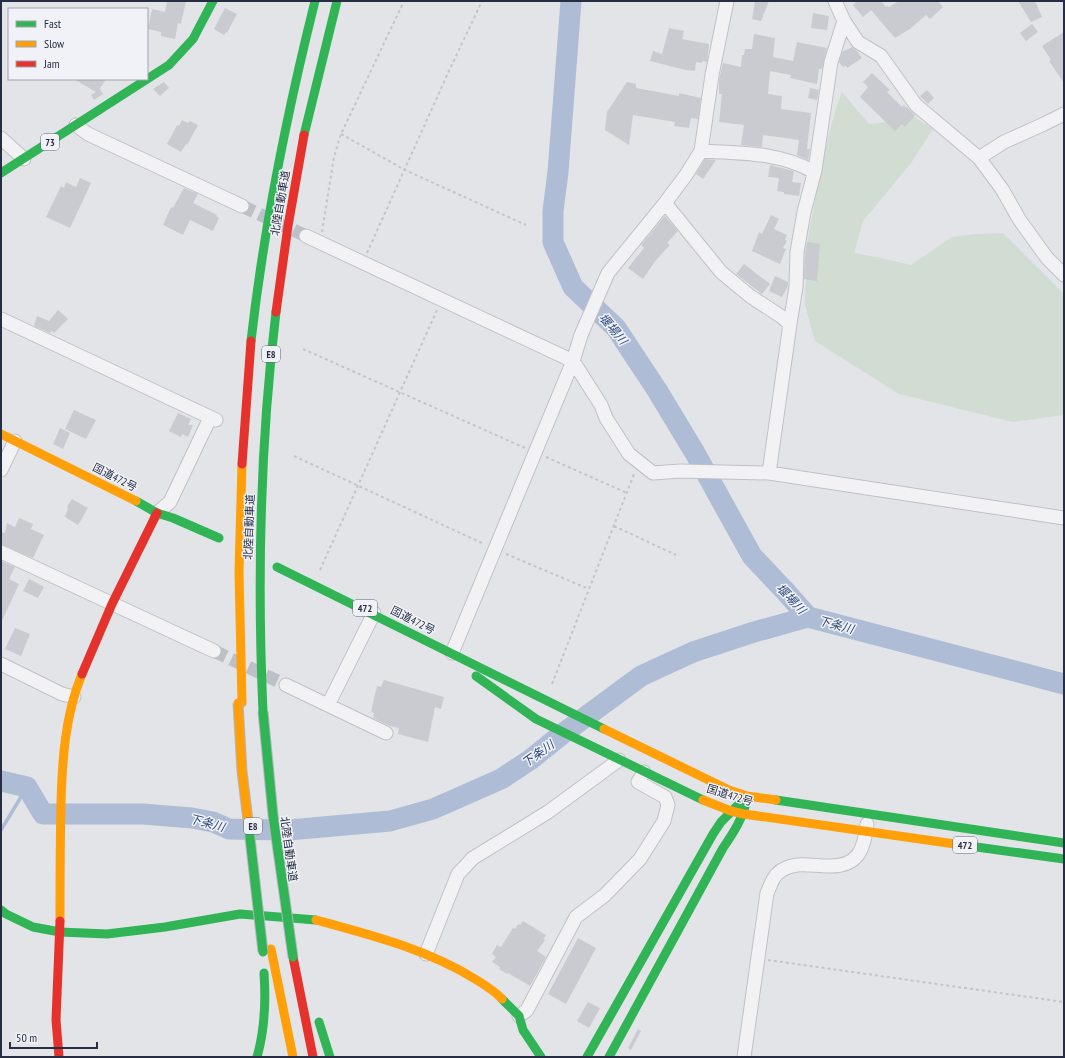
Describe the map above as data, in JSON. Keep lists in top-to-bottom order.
{
  "streets": {
    "main road": [
      "73",
      "北陸自動車道",
      "E8",
      "国道472号",
      "472"
    ]
  },
  "water": ["堰場川", "下条川"],
  "legend": ["Fast", "Slow", "Jam"],
  "scale_bar": "50 m"
}
